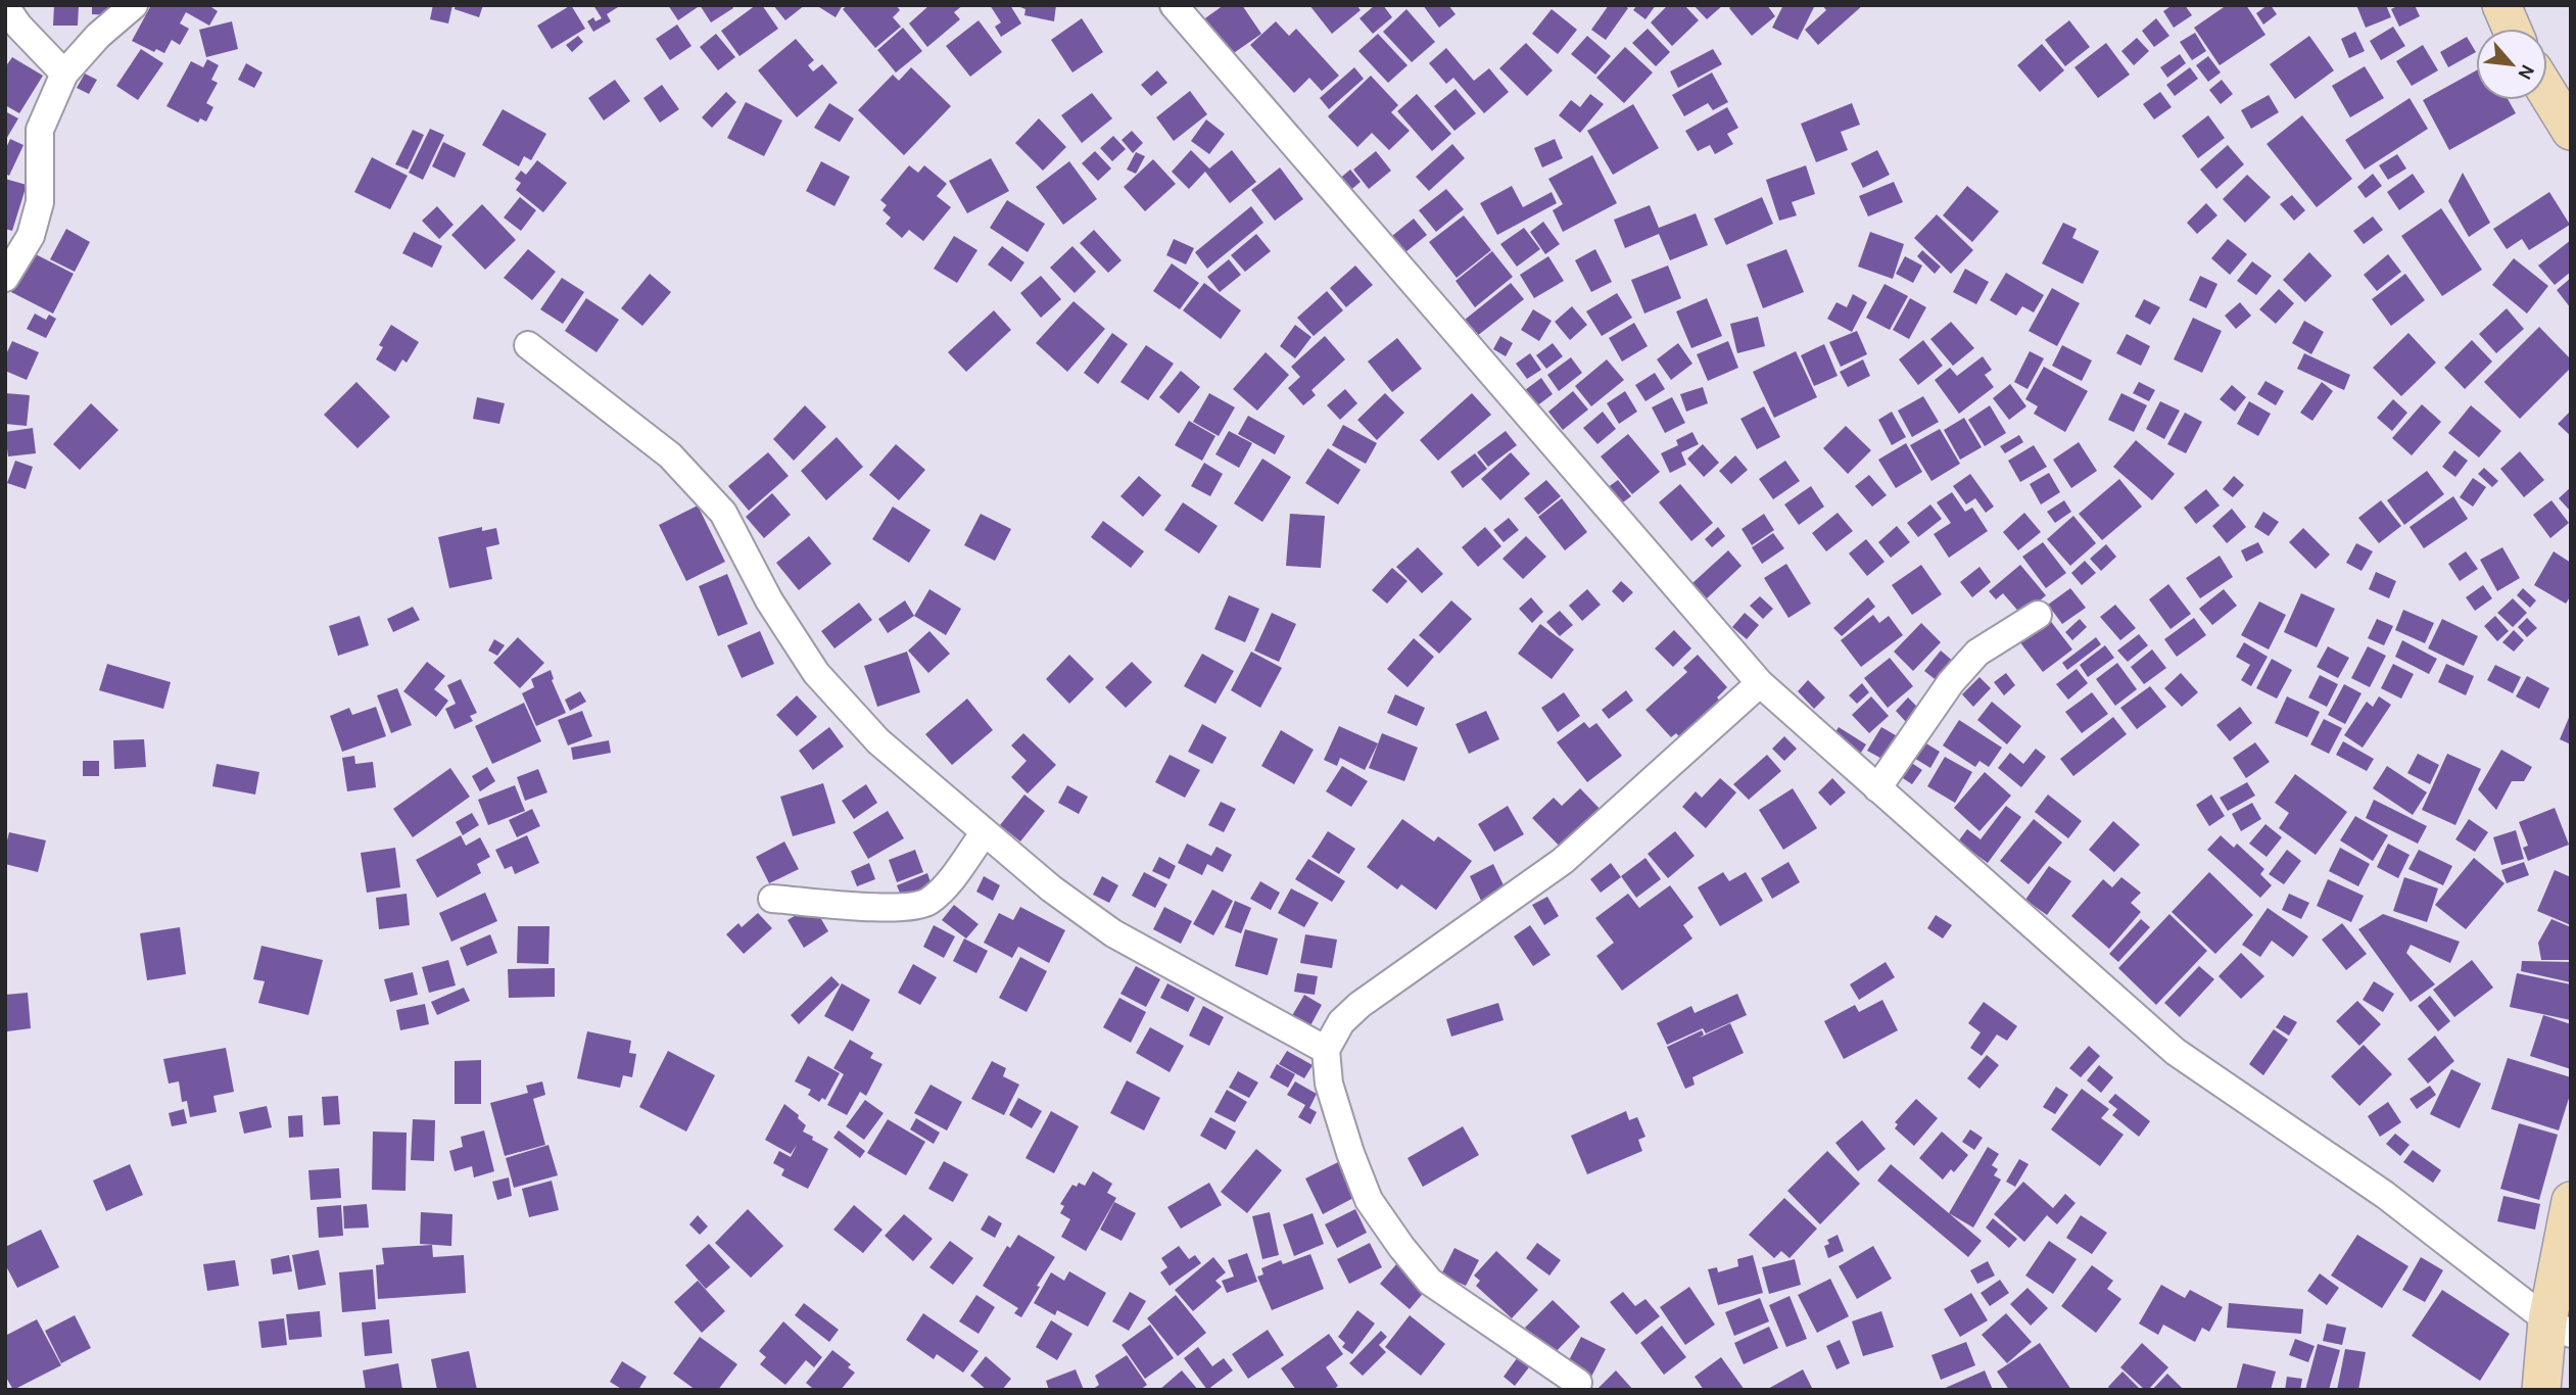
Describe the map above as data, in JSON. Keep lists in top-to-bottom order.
{
  "north": "bottom right"
}
